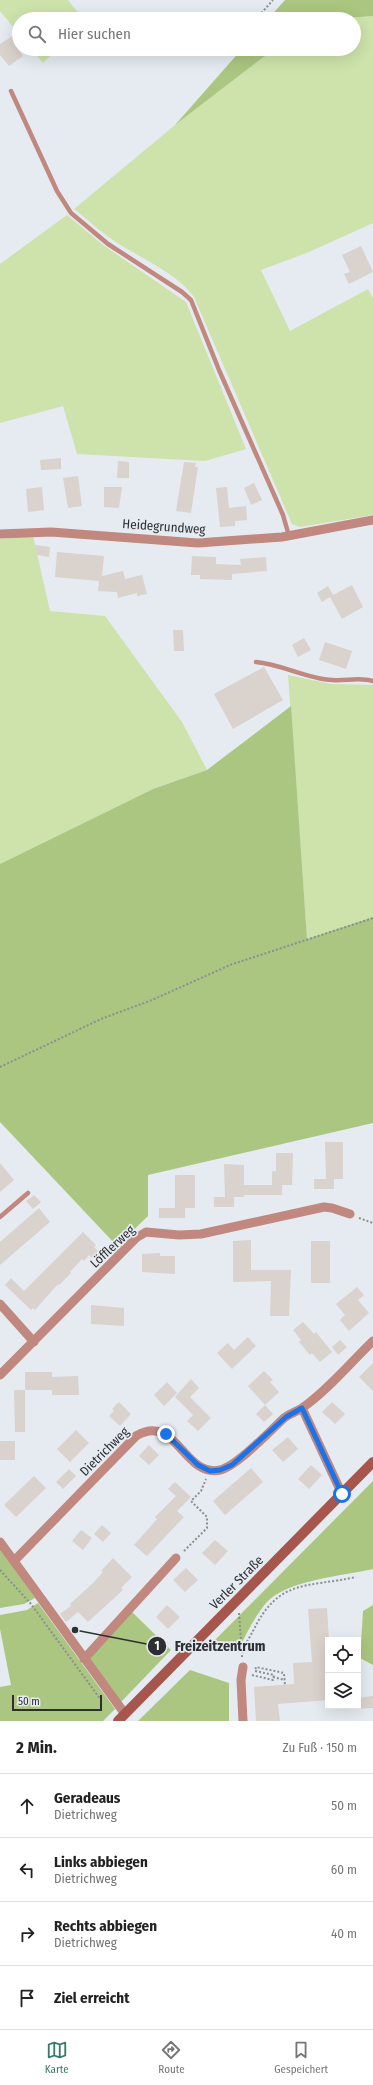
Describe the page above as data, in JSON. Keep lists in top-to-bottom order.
{
  "streets": {
    "main road": ["Verler Straße"],
    "street": ["Heidegrundweg", "Löfflerweg", "Dietrichweg"]
  },
  "places": ["Freizeitzentrum"],
  "scale_bar": "50 m",
  "page": {
    "search": "Hier suchen",
    "scale": "50 m",
    "heading": ["2 Min.", "Zu Fuß · 150 m"],
    "list": [
      ["Geradeaus", "Dietrichweg", "50 m"],
      ["Links abbiegen", "Dietrichweg", "60 m"],
      ["Rechts abbiegen", "Dietrichweg", "40 m"],
      "Ziel erreicht"
    ],
    "nav": ["Karte", "Route", "Gespeichert"]
  }
}
